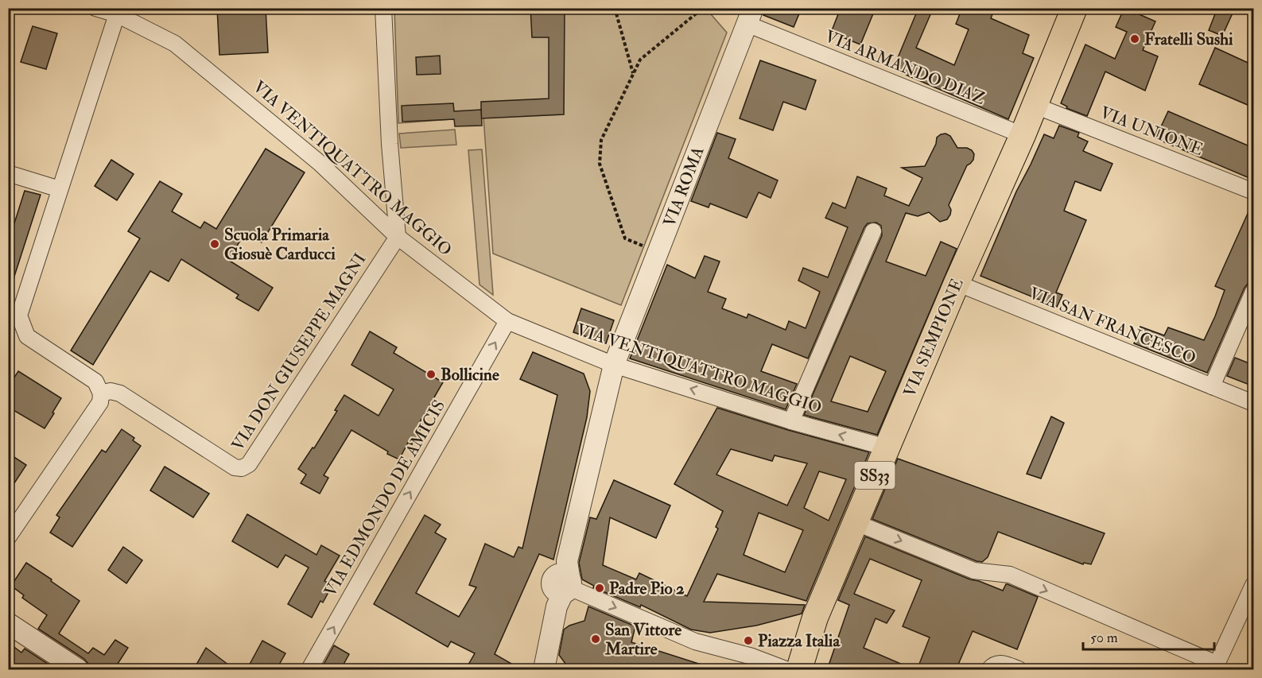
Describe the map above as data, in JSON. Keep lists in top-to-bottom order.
{
  "streets": {
    "main road": ["VIA SEMPIONE", "SS33"],
    "street": [
      "VIA ARMANDO DIAZ",
      "VIA UNIONE",
      "VIA VENTIQUATTRO MAGGIO",
      "VIA ROMA",
      "VIA SAN FRANCESCO",
      "VIA DON GIUSEPPE MAGNI",
      "VIA EDMONDO DE AMICIS"
    ]
  },
  "crossings": [
    ["VIA ARMANDO DIAZ", "VIA ROMA"],
    ["VIA ARMANDO DIAZ", "VIA SEMPIONE"],
    ["VIA UNIONE", "VIA SEMPIONE"],
    ["VIA VENTIQUATTRO MAGGIO", "VIA ROMA"],
    ["VIA VENTIQUATTRO MAGGIO", "VIA SEMPIONE"],
    ["VIA VENTIQUATTRO MAGGIO", "VIA DON GIUSEPPE MAGNI"],
    ["VIA VENTIQUATTRO MAGGIO", "VIA EDMONDO DE AMICIS"],
    ["VIA SAN FRANCESCO", "VIA SEMPIONE"]
  ],
  "one_way": ["VIA EDMONDO DE AMICIS"],
  "places": [
    "Fratelli Sushi",
    "Scuola Primaria Giosuè Carducci",
    "Bollicine",
    "Padre Pio 2",
    "San Vittore Martire",
    "Piazza Italia"
  ],
  "scale_bar": "50 m"
}
